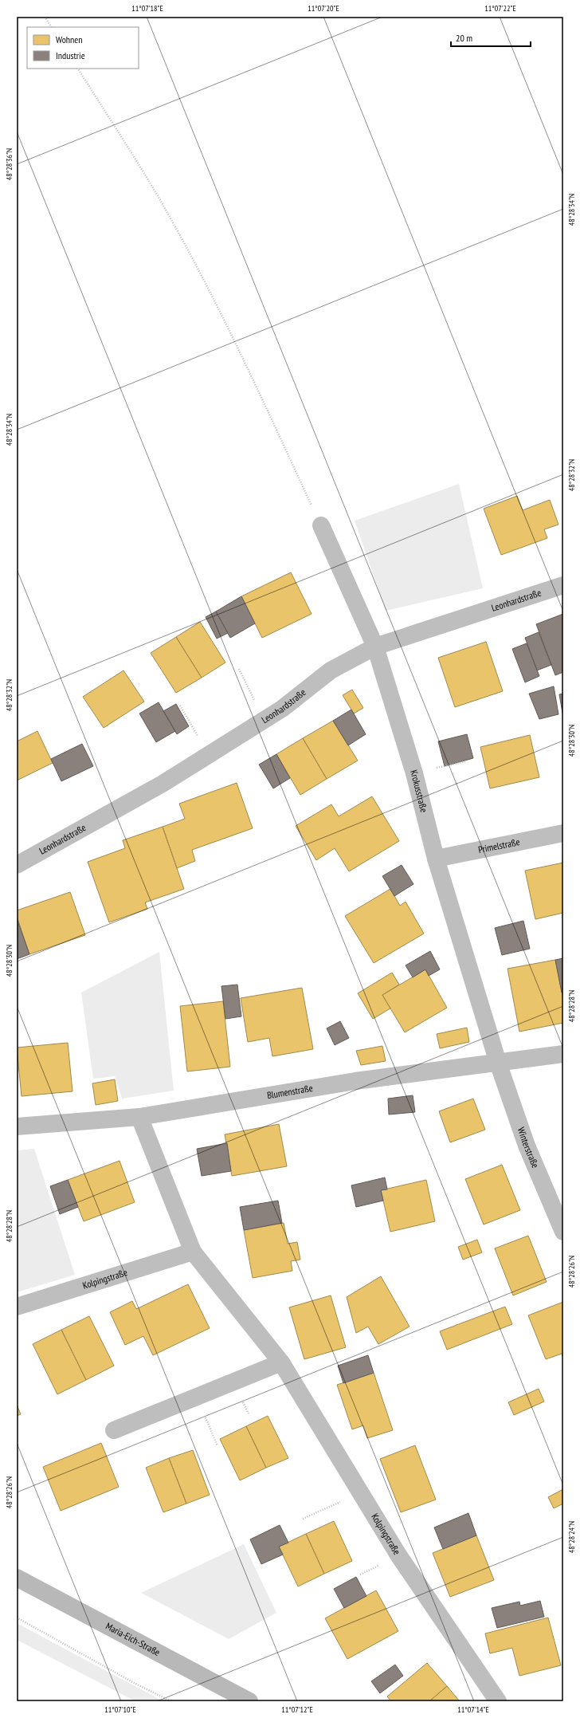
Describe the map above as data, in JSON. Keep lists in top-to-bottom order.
{
  "streets": {
    "main road": ["Maria-Eich-Straße"],
    "street": [
      "Leonhardstraße",
      "Krokusstraße",
      "Primelstraße",
      "Blumenstraße",
      "Winterstraße",
      "Kolpingstraße"
    ]
  },
  "crossings": [
    ["Leonhardstraße", "Krokusstraße"],
    ["Krokusstraße", "Primelstraße"],
    ["Krokusstraße", "Blumenstraße"],
    ["Krokusstraße", "Winterstraße"],
    ["Blumenstraße", "Winterstraße"],
    ["Blumenstraße", "Kolpingstraße"]
  ],
  "legend": ["Wohnen", "Industrie"],
  "scale_bar": "20 m",
  "coordinates": [
    "11°07'18\"E",
    "11°07'20\"E",
    "11°07'22\"E",
    "48°28'36\"N",
    "48°28'34\"N",
    "48°28'32\"N",
    "48°28'30\"N",
    "48°28'28\"N",
    "48°28'26\"N",
    "48°28'24\"N",
    "11°07'10\"E",
    "11°07'12\"E",
    "11°07'14\"E"
  ]
}
